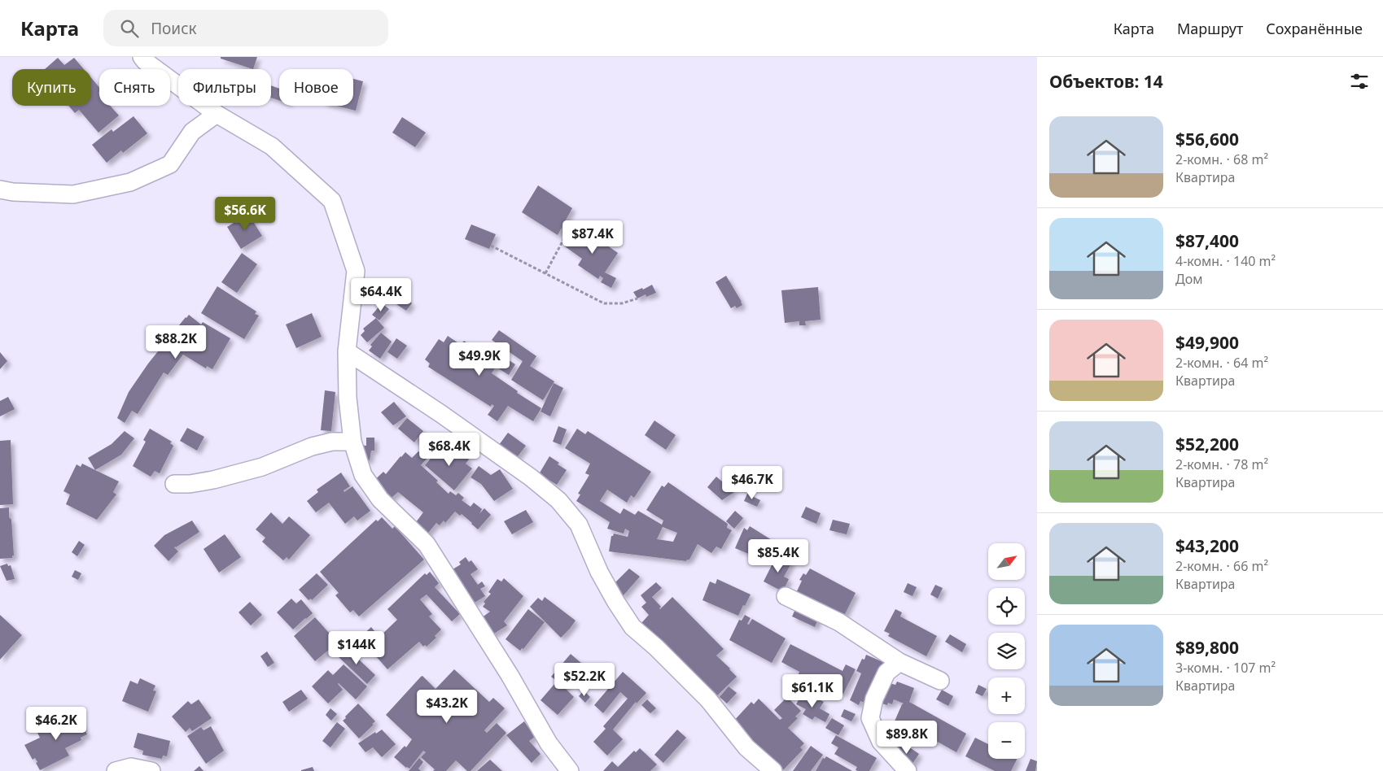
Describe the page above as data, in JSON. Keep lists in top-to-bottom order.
{
  "north": "top right",
  "page": {
    "header": "Карта",
    "search": "Поиск",
    "nav": ["Карта", "Маршрут", "Сохранённые"],
    "heading": "Объектов: 14",
    "chip": [
      "Купить",
      "Снять",
      "Фильтры",
      "Новое"
    ],
    "list": [
      {
        "name": "$56,600",
        "note": "2-комн. · 68 m² · Квартира"
      },
      {
        "name": "$87,400",
        "note": "4-комн. · 140 m² · Дом"
      },
      {
        "name": "$49,900",
        "note": "2-комн. · 64 m² · Квартира"
      },
      {
        "name": "$52,200",
        "note": "2-комн. · 78 m² · Квартира"
      },
      {
        "name": "$43,200",
        "note": "2-комн. · 66 m² · Квартира"
      },
      {
        "name": "$89,800",
        "note": "3-комн. · 107 m² · Квартира"
      }
    ],
    "price": [
      "$56.6K",
      "$87.4K",
      "$64.4K",
      "$88.2K",
      "$49.9K",
      "$68.4K",
      "$46.7K",
      "$85.4K",
      "$144K",
      "$52.2K",
      "$61.1K",
      "$43.2K",
      "$46.2K",
      "$89.8K"
    ],
    "map_buttons": ["+", "−"]
  }
}
